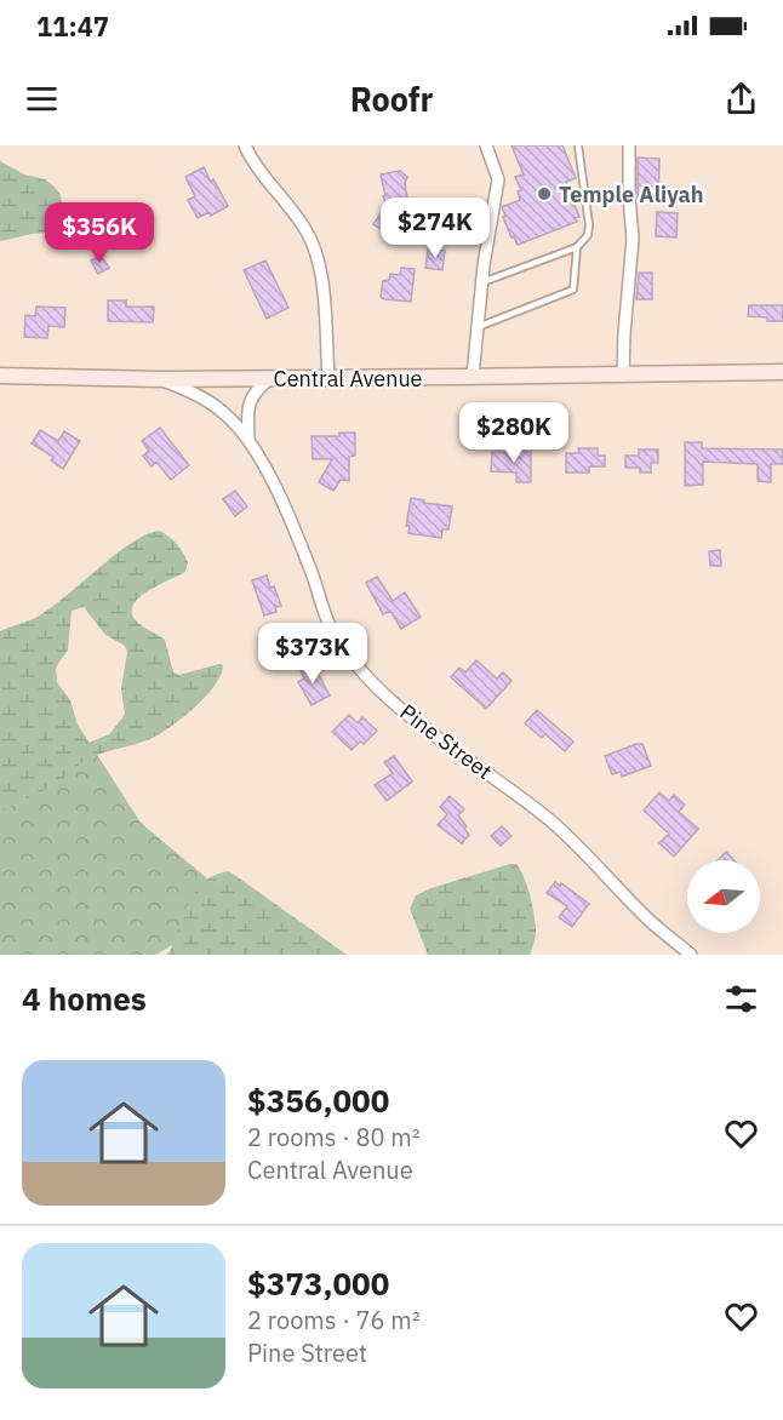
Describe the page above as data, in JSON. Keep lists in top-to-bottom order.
{
  "streets": {
    "main road": ["Central Avenue"],
    "street": ["Pine Street"]
  },
  "crossings": [
    ["Central Avenue", "Pine Street"]
  ],
  "places": ["Temple Aliyah"],
  "north": "left",
  "page": {
    "status": "11:47",
    "header": "Roofr",
    "price": [
      "$274K",
      "$356K",
      "$280K",
      "$373K"
    ],
    "heading": "4 homes",
    "list": [
      {
        "name": "$356,000",
        "note": "2 rooms · 80 m² · Central Avenue"
      },
      {
        "name": "$373,000",
        "note": "2 rooms · 76 m² · Pine Street"
      }
    ]
  }
}
